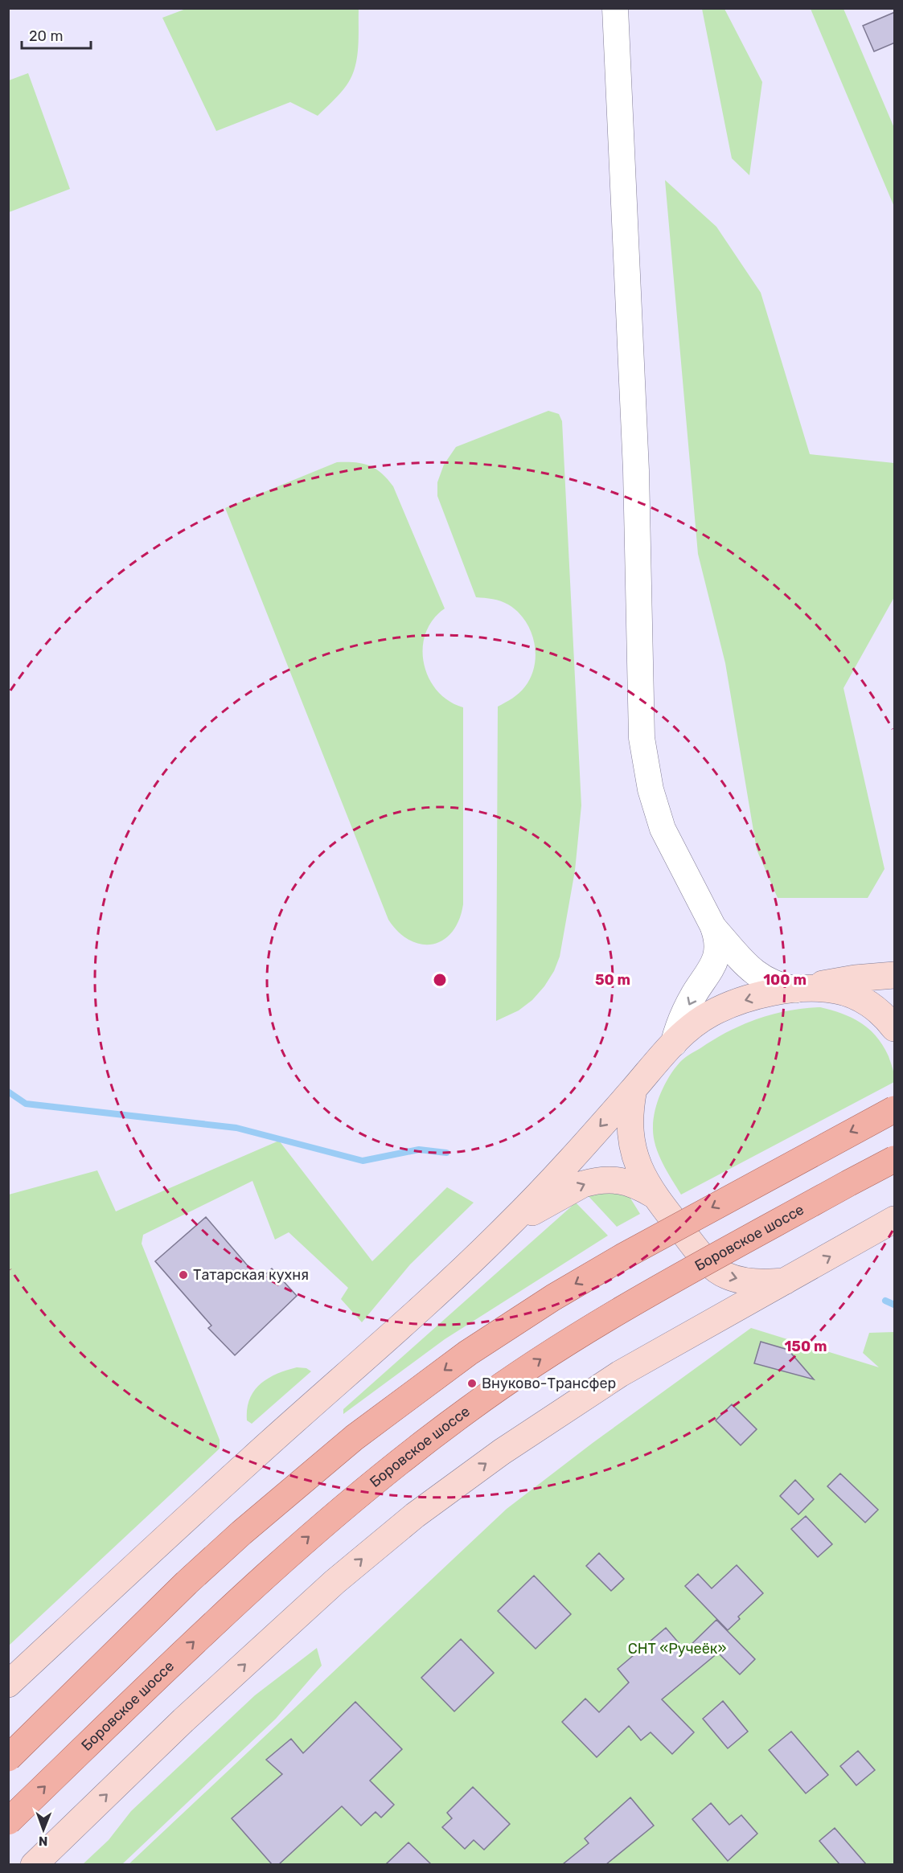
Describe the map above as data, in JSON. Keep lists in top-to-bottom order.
{
  "streets": {
    "main road": ["Боровское шоссе"]
  },
  "parks": ["СНТ «Ручеёк»"],
  "places": ["Татарская кухня", "Внуково-Трансфер"],
  "scale_bar": "20 m",
  "north": "bottom",
  "rings": ["50 m", "100 m", "150 m"]
}
